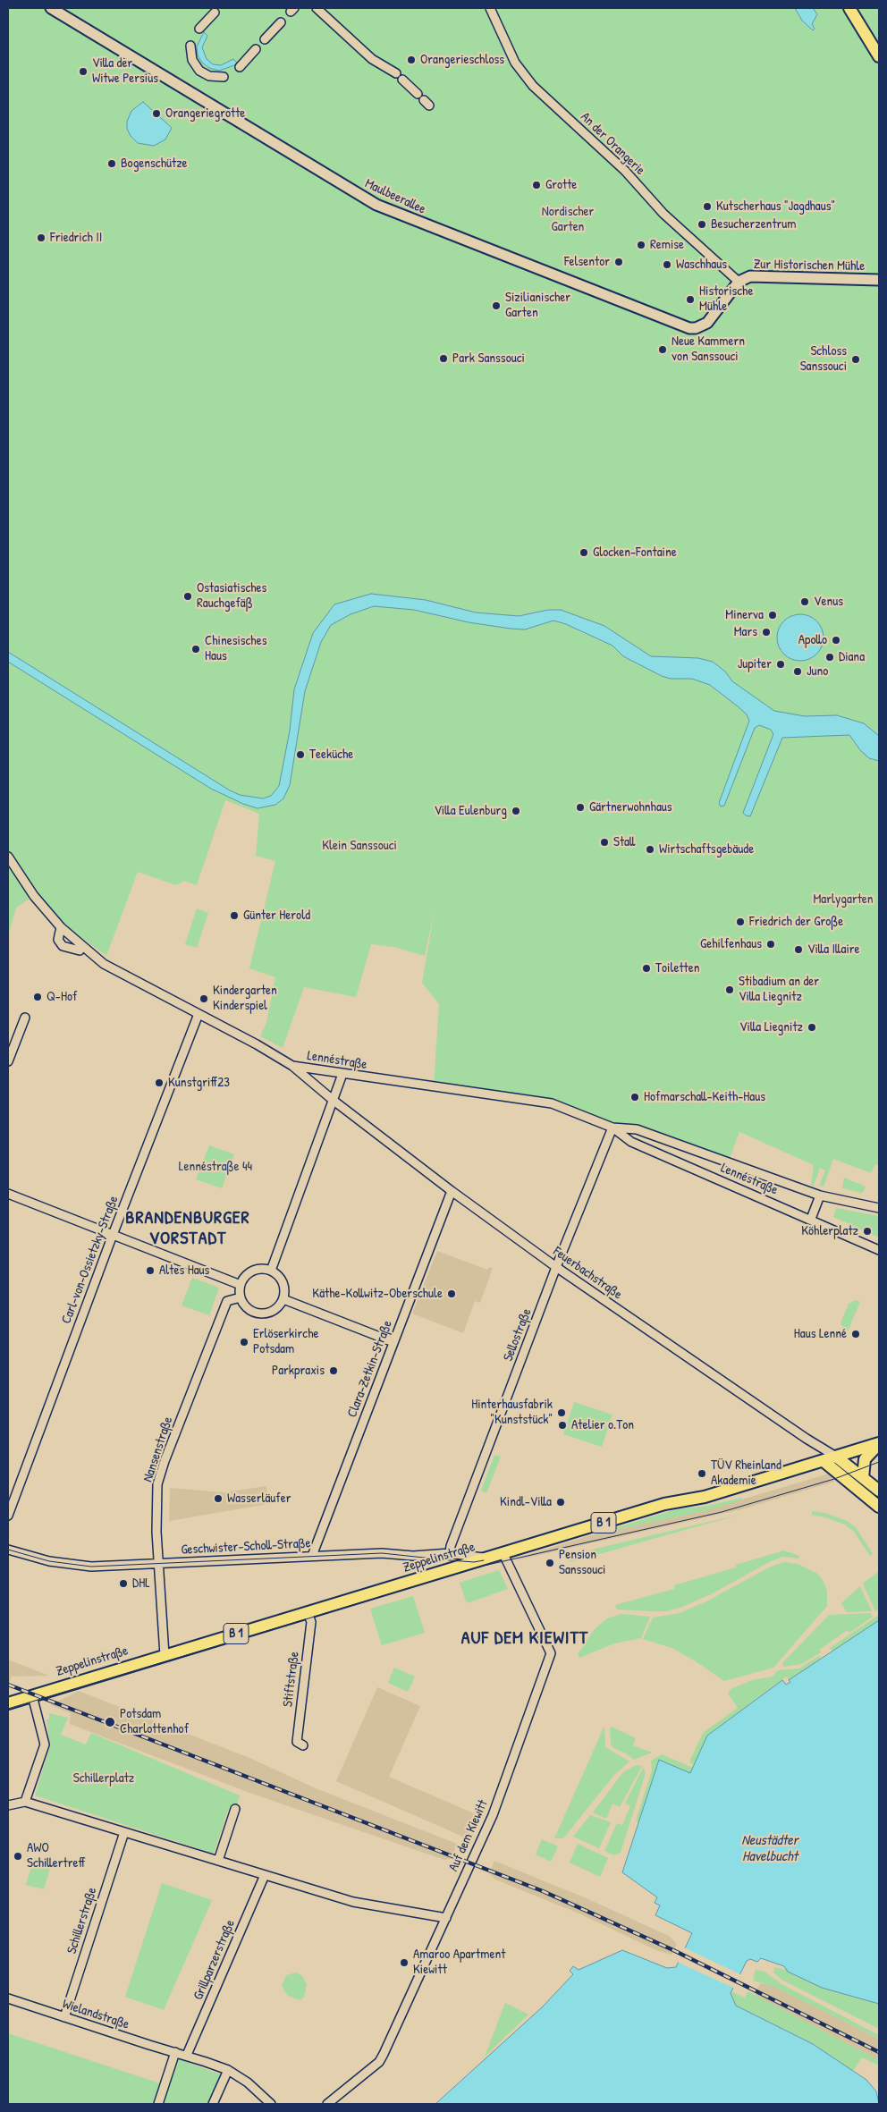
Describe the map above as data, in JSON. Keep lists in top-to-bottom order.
{
  "streets": {
    "main road": ["B 1", "Zeppelinstraße"],
    "street": [
      "An der Orangerie",
      "Maulbeerallee",
      "Zur Historischen Mühle",
      "Lennéstraße",
      "Carl-von-Ossietzky-Straße",
      "Feuerbachstraße",
      "Sellostraße",
      "Clara-Zetkin-Straße",
      "Nansenstraße",
      "Geschwister-Scholl-Straße",
      "Stiftstraße",
      "Auf dem Kiewitt",
      "Schillerstraße",
      "Grillparzerstraße",
      "Wielandstraße"
    ]
  },
  "crossings": [
    ["An der Orangerie", "Maulbeerallee"],
    ["An der Orangerie", "Zur Historischen Mühle"],
    ["Maulbeerallee", "Zur Historischen Mühle"],
    ["Lennéstraße", "Carl-von-Ossietzky-Straße"],
    ["Lennéstraße", "Feuerbachstraße"],
    ["Lennéstraße", "Sellostraße"],
    ["Feuerbachstraße", "Sellostraße"],
    ["Feuerbachstraße", "Clara-Zetkin-Straße"],
    ["Feuerbachstraße", "Zeppelinstraße"],
    ["Sellostraße", "Geschwister-Scholl-Straße"],
    ["Clara-Zetkin-Straße", "Geschwister-Scholl-Straße"],
    ["Nansenstraße", "Geschwister-Scholl-Straße"],
    ["Nansenstraße", "Zeppelinstraße"],
    ["Geschwister-Scholl-Straße", "Zeppelinstraße"],
    ["Zeppelinstraße", "Stiftstraße"],
    ["Zeppelinstraße", "Auf dem Kiewitt"],
    ["Schillerstraße", "Wielandstraße"],
    ["Grillparzerstraße", "Wielandstraße"]
  ],
  "districts": ["BRANDENBURGER VORSTADT", "AUF DEM KIEWITT"],
  "water": ["Neustädter Havelbucht"],
  "parks": [
    "Nordischer Garten",
    "Klein Sanssouci",
    "Marlygarten",
    "Lennéstraße 44",
    "Schillerplatz"
  ],
  "places": [
    "Orangerieschloss",
    "Villa der Witwe Persius",
    "Orangeriegrotte",
    "Bogenschütze",
    "Grotte",
    "Kutscherhaus \"Jagdhaus\"",
    "Besucherzentrum",
    "Friedrich II",
    "Remise",
    "Felsentor",
    "Waschhaus",
    "Historische Mühle",
    "Sizilianischer Garten",
    "Neue Kammern von Sanssouci",
    "Park Sanssouci",
    "Schloss Sanssouci",
    "Glocken-Fontaine",
    "Ostasiatisches Rauchgefäß",
    "Venus",
    "Minerva",
    "Mars",
    "Apollo",
    "Chinesisches Haus",
    "Diana",
    "Jupiter",
    "Juno",
    "Teeküche",
    "Gärtnerwohnhaus",
    "Villa Eulenburg",
    "Stall",
    "Wirtschaftsgebäude",
    "Günter Herold",
    "Friedrich der Große",
    "Gehilfenhaus",
    "Villa Illaire",
    "Toiletten",
    "Stibadium an der Villa Liegnitz",
    "Q-Hof",
    "Kindergarten Kinderspiel",
    "Villa Liegnitz",
    "Kunstgriff23",
    "Hofmarschall-Keith-Haus",
    "Köhlerplatz",
    "Altes Haus",
    "Käthe-Kollwitz-Oberschule",
    "Haus Lenné",
    "Erlöserkirche Potsdam",
    "Parkpraxis",
    "Hinterhausfabrik \"Kunststück\"",
    "Atelier o.Ton",
    "TÜV Rheinland Akademie",
    "Wasserläufer",
    "Kindl-Villa",
    "Pension Sanssouci",
    "DHL",
    "Potsdam Charlottenhof",
    "AWO Schillertreff",
    "Amaroo Apartment Kiewitt"
  ]
}
